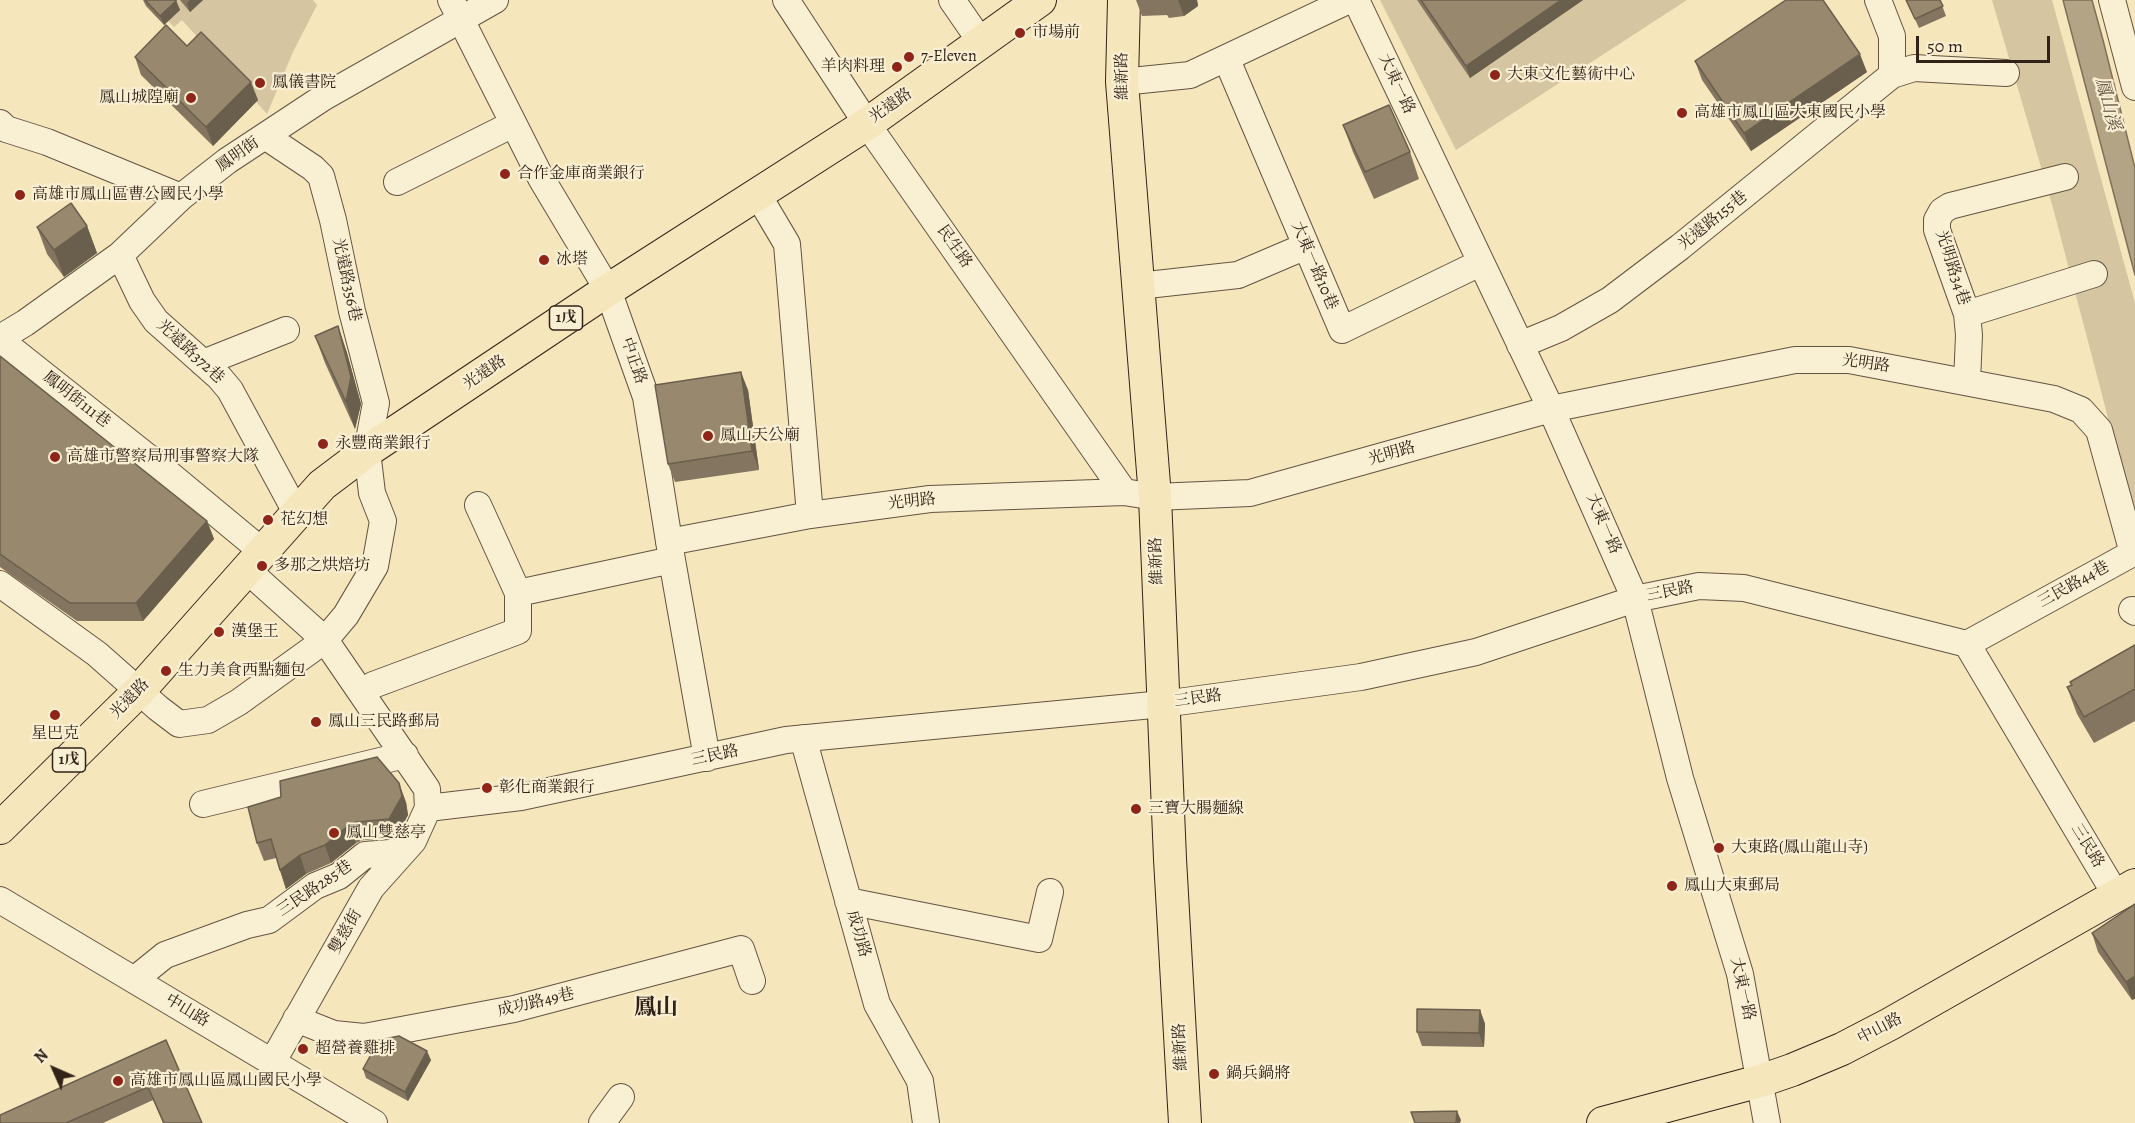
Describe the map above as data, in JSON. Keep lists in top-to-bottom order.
{
  "streets": {
    "main road": [
      "維新路",
      "光遠路",
      "1戊",
      "中山路"
    ],
    "street": [
      "大東一路",
      "鳳明街",
      "光遠路155巷",
      "民生路",
      "大東一路10巷",
      "光明路34巷",
      "光遠路356巷",
      "光遠路372巷",
      "中正路",
      "光明路",
      "鳳明街111巷",
      "三民路44巷",
      "三民路",
      "三民路285巷",
      "雙慈街",
      "成功路",
      "成功路49巷"
    ]
  },
  "crossings": [
    ["維新路", "光明路"],
    ["維新路", "三民路"],
    ["大東一路", "光遠路155巷"],
    ["大東一路", "大東一路10巷"],
    ["大東一路", "光明路"],
    ["大東一路", "三民路"],
    ["大東一路", "中山路"],
    ["光遠路", "民生路"],
    ["光遠路", "光遠路356巷"],
    ["光遠路", "光遠路372巷"],
    ["光遠路", "中正路"],
    ["光遠路", "鳳明街111巷"],
    ["鳳明街", "光遠路356巷"],
    ["鳳明街", "光遠路372巷"],
    ["鳳明街", "中正路"],
    ["鳳明街", "鳳明街111巷"],
    ["民生路", "光明路"],
    ["光明路34巷", "光明路"],
    ["光明路34巷", "三民路44巷"],
    ["中正路", "光明路"],
    ["中正路", "三民路"],
    ["光明路", "三民路44巷"],
    ["三民路44巷", "三民路"],
    ["三民路", "雙慈街"],
    ["三民路", "成功路"],
    ["三民路", "中山路"],
    ["三民路285巷", "雙慈街"],
    ["三民路285巷", "中山路"],
    ["雙慈街", "成功路49巷"],
    ["雙慈街", "中山路"]
  ],
  "districts": ["鳳山"],
  "water": ["鳳山溪"],
  "places": [
    "市場前",
    "7-Eleven",
    "羊肉料理",
    "大東文化藝術中心",
    "鳳儀書院",
    "鳳山城隍廟",
    "高雄市鳳山區大東國民小學",
    "合作金庫商業銀行",
    "高雄市鳳山區曹公國民小學",
    "冰塔",
    "鳳山天公廟",
    "永豐商業銀行",
    "高雄市警察局刑事警察大隊",
    "花幻想",
    "多那之烘焙坊",
    "漢堡王",
    "生力美食西點麵包",
    "星巴克",
    "鳳山三民路郵局",
    "彰化商業銀行",
    "三寶大腸麵線",
    "鳳山雙慈亭",
    "大東路(鳳山龍山寺)",
    "鳳山大東郵局",
    "超營養雞排",
    "鍋兵鍋將",
    "高雄市鳳山區鳳山國民小學"
  ],
  "scale_bar": "50 m",
  "north": "top left"
}
